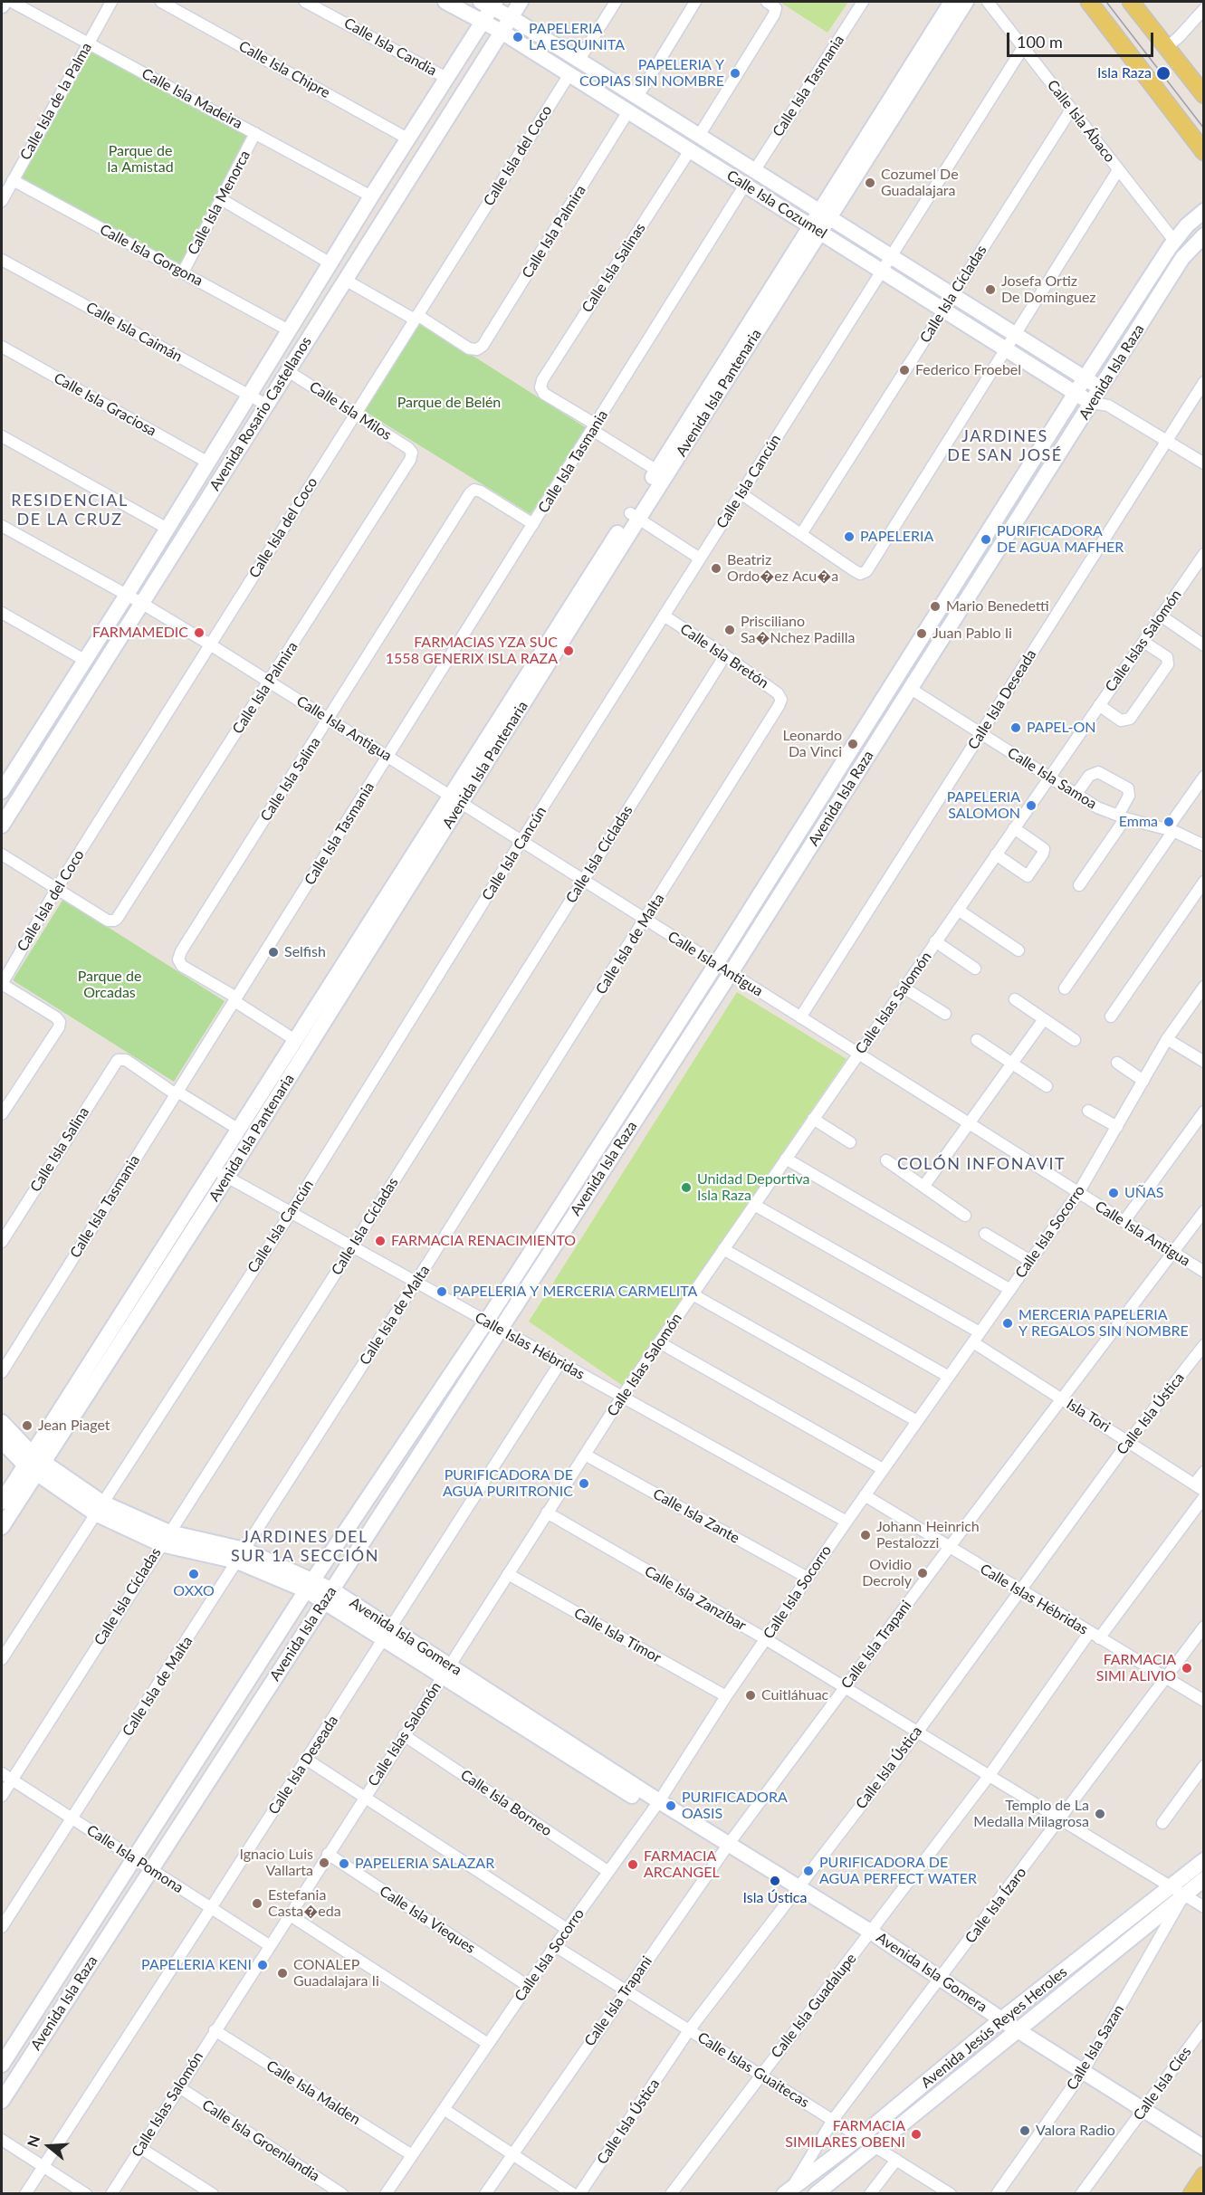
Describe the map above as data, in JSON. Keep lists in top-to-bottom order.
{
  "streets": {
    "street": [
      "Calle Isla Candia",
      "Calle Isla Chipre",
      "Calle Isla Tasmania",
      "Calle Isla Madeira",
      "Calle Isla de la Palma",
      "Calle Isla Ábaco",
      "Calle Isla del Coco",
      "Calle Isla Menorca",
      "Calle Isla Cozumel",
      "Calle Isla Palmira",
      "Calle Isla Gorgona",
      "Calle Isla Salinas",
      "Calle Isla Cícladas",
      "Calle Isla Caimán",
      "Avenida Isla Raza",
      "Avenida Isla Pantenaria",
      "Calle Isla Graciosa",
      "Calle Isla Milos",
      "Avenida Rosario Castellanos",
      "Calle Isla Cancún",
      "Calle Islas Salomón",
      "Calle Isla Bretón",
      "Calle Isla Deseada",
      "Calle Isla Antigua",
      "Calle Isla Samoa",
      "Calle Isla Salina",
      "Calle Isla de Malta",
      "Calle Isla Socorro",
      "Calle Islas Hébridas",
      "Calle Isla Ústica",
      "Isla Tori",
      "Calle Isla Zante",
      "Calle Isla Zanzíbar",
      "Calle Isla Timor",
      "Avenida Isla Gomera",
      "Calle Isla Trapani",
      "Calle Isla Borneo",
      "Calle Isla Pomona",
      "Calle Isla Ízaro",
      "Calle Isla Vieques",
      "Calle Isla Guadalupe",
      "Avenida Jesús Reyes Heroles",
      "Calle Isla Sazan",
      "Calle Islas Guaitecas",
      "Calle Isla Cíes",
      "Calle Isla Malden",
      "Calle Isla Groenlandia"
    ]
  },
  "crossings": [
    ["Calle Isla Candia", "Avenida Rosario Castellanos"],
    ["Calle Isla Chipre", "Avenida Rosario Castellanos"],
    ["Calle Isla Tasmania", "Calle Isla Cozumel"],
    ["Calle Isla Tasmania", "Calle Isla Salinas"],
    ["Calle Isla Tasmania", "Calle Isla Antigua"],
    ["Calle Isla Tasmania", "Calle Isla Salina"],
    ["Calle Isla Madeira", "Calle Isla de la Palma"],
    ["Calle Isla Madeira", "Calle Isla Menorca"],
    ["Calle Isla Madeira", "Avenida Rosario Castellanos"],
    ["Calle Isla de la Palma", "Calle Isla Gorgona"],
    ["Calle Isla Ábaco", "Calle Isla Cícladas"],
    ["Calle Isla Ábaco", "Avenida Isla Raza"],
    ["Calle Isla Ábaco", "Calle Isla Cancún"],
    ["Calle Isla del Coco", "Calle Isla Cozumel"],
    ["Calle Isla del Coco", "Calle Isla Palmira"],
    ["Calle Isla del Coco", "Calle Isla Milos"],
    ["Calle Isla del Coco", "Calle Isla Antigua"],
    ["Calle Isla Menorca", "Calle Isla Gorgona"],
    ["Calle Isla Cozumel", "Calle Isla Palmira"],
    ["Calle Isla Cozumel", "Calle Isla Salinas"],
    ["Calle Isla Cozumel", "Calle Isla Cícladas"],
    ["Calle Isla Cozumel", "Avenida Isla Raza"],
    ["Calle Isla Cozumel", "Avenida Isla Pantenaria"],
    ["Calle Isla Cozumel", "Avenida Rosario Castellanos"],
    ["Calle Isla Cozumel", "Calle Isla Cancún"],
    ["Calle Isla Cozumel", "Calle Isla Deseada"],
    ["Calle Isla Palmira", "Calle Isla Milos"],
    ["Calle Isla Palmira", "Calle Isla Antigua"],
    ["Calle Isla Gorgona", "Avenida Rosario Castellanos"],
    ["Calle Isla Cícladas", "Calle Isla Bretón"],
    ["Calle Isla Cícladas", "Calle Isla Antigua"],
    ["Calle Isla Cícladas", "Calle Islas Hébridas"],
    ["Calle Isla Cícladas", "Avenida Isla Gomera"],
    ["Calle Isla Cícladas", "Calle Isla Pomona"],
    ["Calle Isla Caimán", "Avenida Rosario Castellanos"],
    ["Avenida Isla Raza", "Calle Isla Antigua"],
    ["Avenida Isla Raza", "Calle Isla Samoa"],
    ["Avenida Isla Raza", "Calle Islas Hébridas"],
    ["Avenida Isla Raza", "Avenida Isla Gomera"],
    ["Avenida Isla Raza", "Calle Isla Pomona"],
    ["Avenida Isla Pantenaria", "Calle Isla Antigua"],
    ["Avenida Isla Pantenaria", "Calle Islas Hébridas"],
    ["Avenida Isla Pantenaria", "Avenida Isla Gomera"],
    ["Calle Isla Graciosa", "Avenida Rosario Castellanos"],
    ["Calle Isla Milos", "Avenida Rosario Castellanos"],
    ["Avenida Rosario Castellanos", "Calle Isla Antigua"],
    ["Calle Isla Cancún", "Calle Isla Bretón"],
    ["Calle Isla Cancún", "Calle Isla Antigua"],
    ["Calle Isla Cancún", "Calle Islas Hébridas"],
    ["Calle Isla Cancún", "Avenida Isla Gomera"],
    ["Calle Islas Salomón", "Calle Isla Antigua"],
    ["Calle Islas Salomón", "Calle Isla Samoa"],
    ["Calle Islas Salomón", "Calle Islas Hébridas"],
    ["Calle Islas Salomón", "Isla Tori"],
    ["Calle Islas Salomón", "Calle Isla Zante"],
    ["Calle Islas Salomón", "Calle Isla Zanzíbar"],
    ["Calle Islas Salomón", "Calle Isla Timor"],
    ["Calle Islas Salomón", "Avenida Isla Gomera"],
    ["Calle Islas Salomón", "Calle Isla Borneo"],
    ["Calle Islas Salomón", "Calle Isla Pomona"],
    ["Calle Islas Salomón", "Calle Isla Vieques"],
    ["Calle Islas Salomón", "Calle Isla Malden"],
    ["Calle Islas Salomón", "Calle Isla Groenlandia"],
    ["Calle Isla Bretón", "Calle Isla de Malta"],
    ["Calle Isla Deseada", "Calle Isla Antigua"],
    ["Calle Isla Deseada", "Calle Isla Samoa"],
    ["Calle Isla Deseada", "Calle Islas Hébridas"],
    ["Calle Isla Deseada", "Avenida Isla Gomera"],
    ["Calle Isla Deseada", "Calle Isla Pomona"],
    ["Calle Isla Antigua", "Calle Isla Salina"],
    ["Calle Isla Antigua", "Calle Isla de Malta"],
    ["Calle Isla Antigua", "Calle Isla Socorro"],
    ["Calle Isla Antigua", "Calle Isla Trapani"],
    ["Calle Isla de Malta", "Calle Islas Hébridas"],
    ["Calle Isla de Malta", "Avenida Isla Gomera"],
    ["Calle Isla de Malta", "Calle Isla Pomona"],
    ["Calle Isla Socorro", "Calle Islas Hébridas"],
    ["Calle Isla Socorro", "Isla Tori"],
    ["Calle Isla Socorro", "Calle Isla Zante"],
    ["Calle Isla Socorro", "Calle Isla Zanzíbar"],
    ["Calle Isla Socorro", "Calle Isla Timor"],
    ["Calle Isla Socorro", "Avenida Isla Gomera"],
    ["Calle Isla Socorro", "Calle Isla Borneo"],
    ["Calle Isla Socorro", "Calle Isla Vieques"],
    ["Calle Isla Socorro", "Calle Islas Guaitecas"],
    ["Calle Isla Socorro", "Calle Isla Malden"],
    ["Calle Islas Hébridas", "Calle Isla Ústica"],
    ["Calle Islas Hébridas", "Calle Isla Trapani"],
    ["Calle Islas Hébridas", "Calle Isla Ízaro"],
    ["Calle Islas Hébridas", "Calle Isla Guadalupe"],
    ["Calle Isla Ústica", "Isla Tori"],
    ["Calle Isla Ústica", "Calle Isla Zanzíbar"],
    ["Calle Isla Ústica", "Avenida Isla Gomera"],
    ["Calle Isla Ústica", "Calle Islas Guaitecas"],
    ["Isla Tori", "Calle Isla Trapani"],
    ["Calle Isla Zanzíbar", "Calle Isla Trapani"],
    ["Calle Isla Zanzíbar", "Calle Isla Ízaro"],
    ["Calle Isla Zanzíbar", "Calle Isla Guadalupe"],
    ["Calle Isla Zanzíbar", "Avenida Jesús Reyes Heroles"],
    ["Calle Isla Zanzíbar", "Calle Isla Sazan"],
    ["Avenida Isla Gomera", "Calle Isla Trapani"],
    ["Avenida Isla Gomera", "Calle Isla Ízaro"],
    ["Avenida Isla Gomera", "Calle Isla Guadalupe"],
    ["Avenida Isla Gomera", "Avenida Jesús Reyes Heroles"],
    ["Avenida Isla Gomera", "Calle Isla Sazan"],
    ["Avenida Isla Gomera", "Calle Isla Cíes"],
    ["Calle Isla Trapani", "Calle Islas Guaitecas"],
    ["Calle Isla Ízaro", "Avenida Jesús Reyes Heroles"],
    ["Calle Isla Ízaro", "Calle Islas Guaitecas"],
    ["Calle Isla Guadalupe", "Calle Islas Guaitecas"],
    ["Avenida Jesús Reyes Heroles", "Calle Isla Sazan"],
    ["Avenida Jesús Reyes Heroles", "Calle Islas Guaitecas"]
  ],
  "districts": [
    "JARDINES DE SAN JOSÉ",
    "RESIDENCIAL DE LA CRUZ",
    "COLÓN INFONAVIT",
    "JARDINES DEL SUR 1A SECCIÓN"
  ],
  "parks": ["Parque de la Amistad", "Parque de Belén", "Parque de Orcadas"],
  "places": [
    "PAPELERIA LA ESQUINITA",
    "PAPELERIA Y COPIAS SIN NOMBRE",
    "Isla Raza",
    "Cozumel De Guadalajara",
    "Josefa Ortiz De Dominguez",
    "Federico Froebel",
    "PAPELERIA",
    "PURIFICADORA DE AGUA MAFHER",
    "Beatriz Ordo�ez Acu�a",
    "Mario Benedetti",
    "Prisciliano Sa�Nchez Padilla",
    "FARMAMEDIC",
    "Juan Pablo Ii",
    "FARMACIAS YZA SUC 1558 GENERIX ISLA RAZA",
    "PAPEL-ON",
    "Leonardo Da Vinci",
    "PAPELERIA SALOMON",
    "Emma",
    "Selfish",
    "Unidad Deportiva Isla Raza",
    "UÑAS",
    "FARMACIA RENACIMIENTO",
    "PAPELERIA Y MERCERIA CARMELITA",
    "MERCERIA PAPELERIA Y REGALOS SIN NOMBRE",
    "Jean Piaget",
    "PURIFICADORA DE AGUA PURITRONIC",
    "Johann Heinrich Pestalozzi",
    "Ovidio Decroly",
    "OXXO",
    "FARMACIA SIMI ALIVIO",
    "Cuitláhuac",
    "PURIFICADORA OASIS",
    "Templo de La Medalla Milagrosa",
    "Ignacio Luis Vallarta",
    "PAPELERIA SALAZAR",
    "FARMACIA ARCANGEL",
    "PURIFICADORA DE AGUA PERFECT WATER",
    "Isla Ústica",
    "Estefania Casta�eda",
    "PAPELERIA KENI",
    "CONALEP Guadalajara Ii",
    "Valora Radio",
    "FARMACIA SIMILARES OBENI"
  ],
  "scale_bar": "100 m",
  "north": "left"
}
